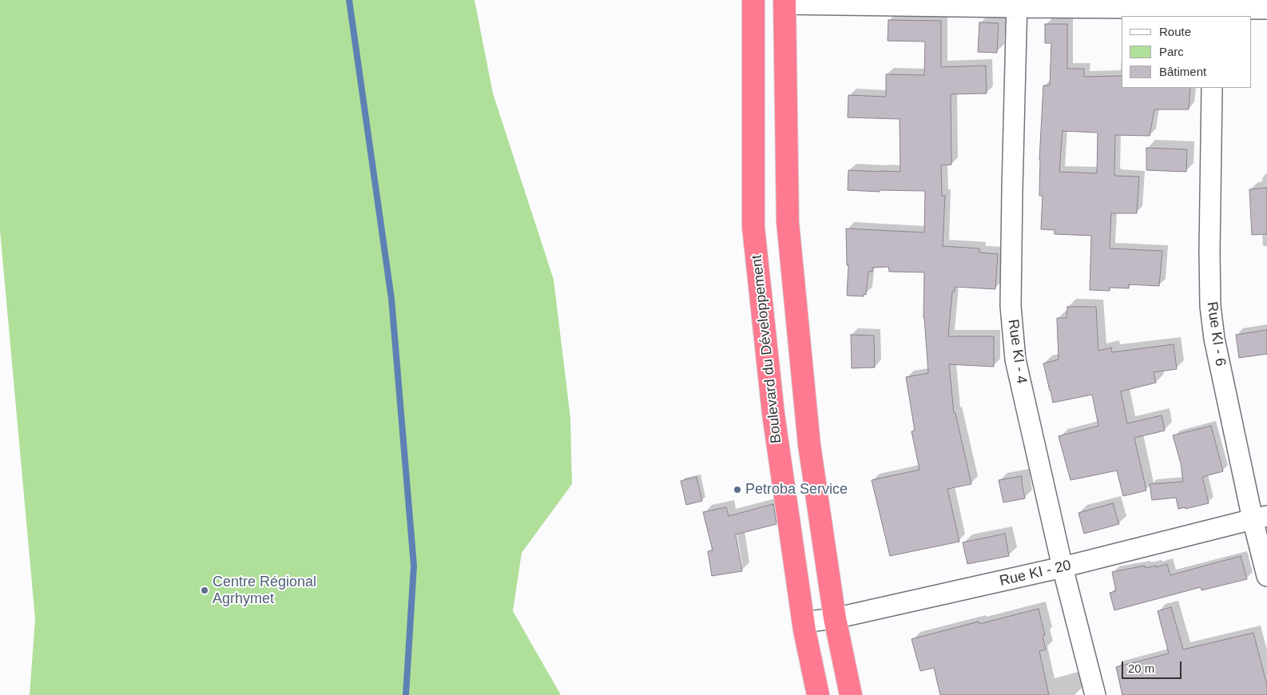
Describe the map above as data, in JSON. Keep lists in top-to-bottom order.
{
  "streets": {
    "highway": ["Boulevard du Développement"],
    "street": ["Rue KI - 6", "Rue KI - 4", "Rue KI - 20"]
  },
  "crossings": [
    ["Rue KI - 6", "Rue KI - 20"],
    ["Boulevard du Développement", "Rue KI - 20"],
    ["Rue KI - 4", "Rue KI - 20"]
  ],
  "places": ["Petroba Service", "Centre Régional Agrhymet"],
  "legend": ["Route", "Parc", "Bâtiment"],
  "scale_bar": "20 m"
}
